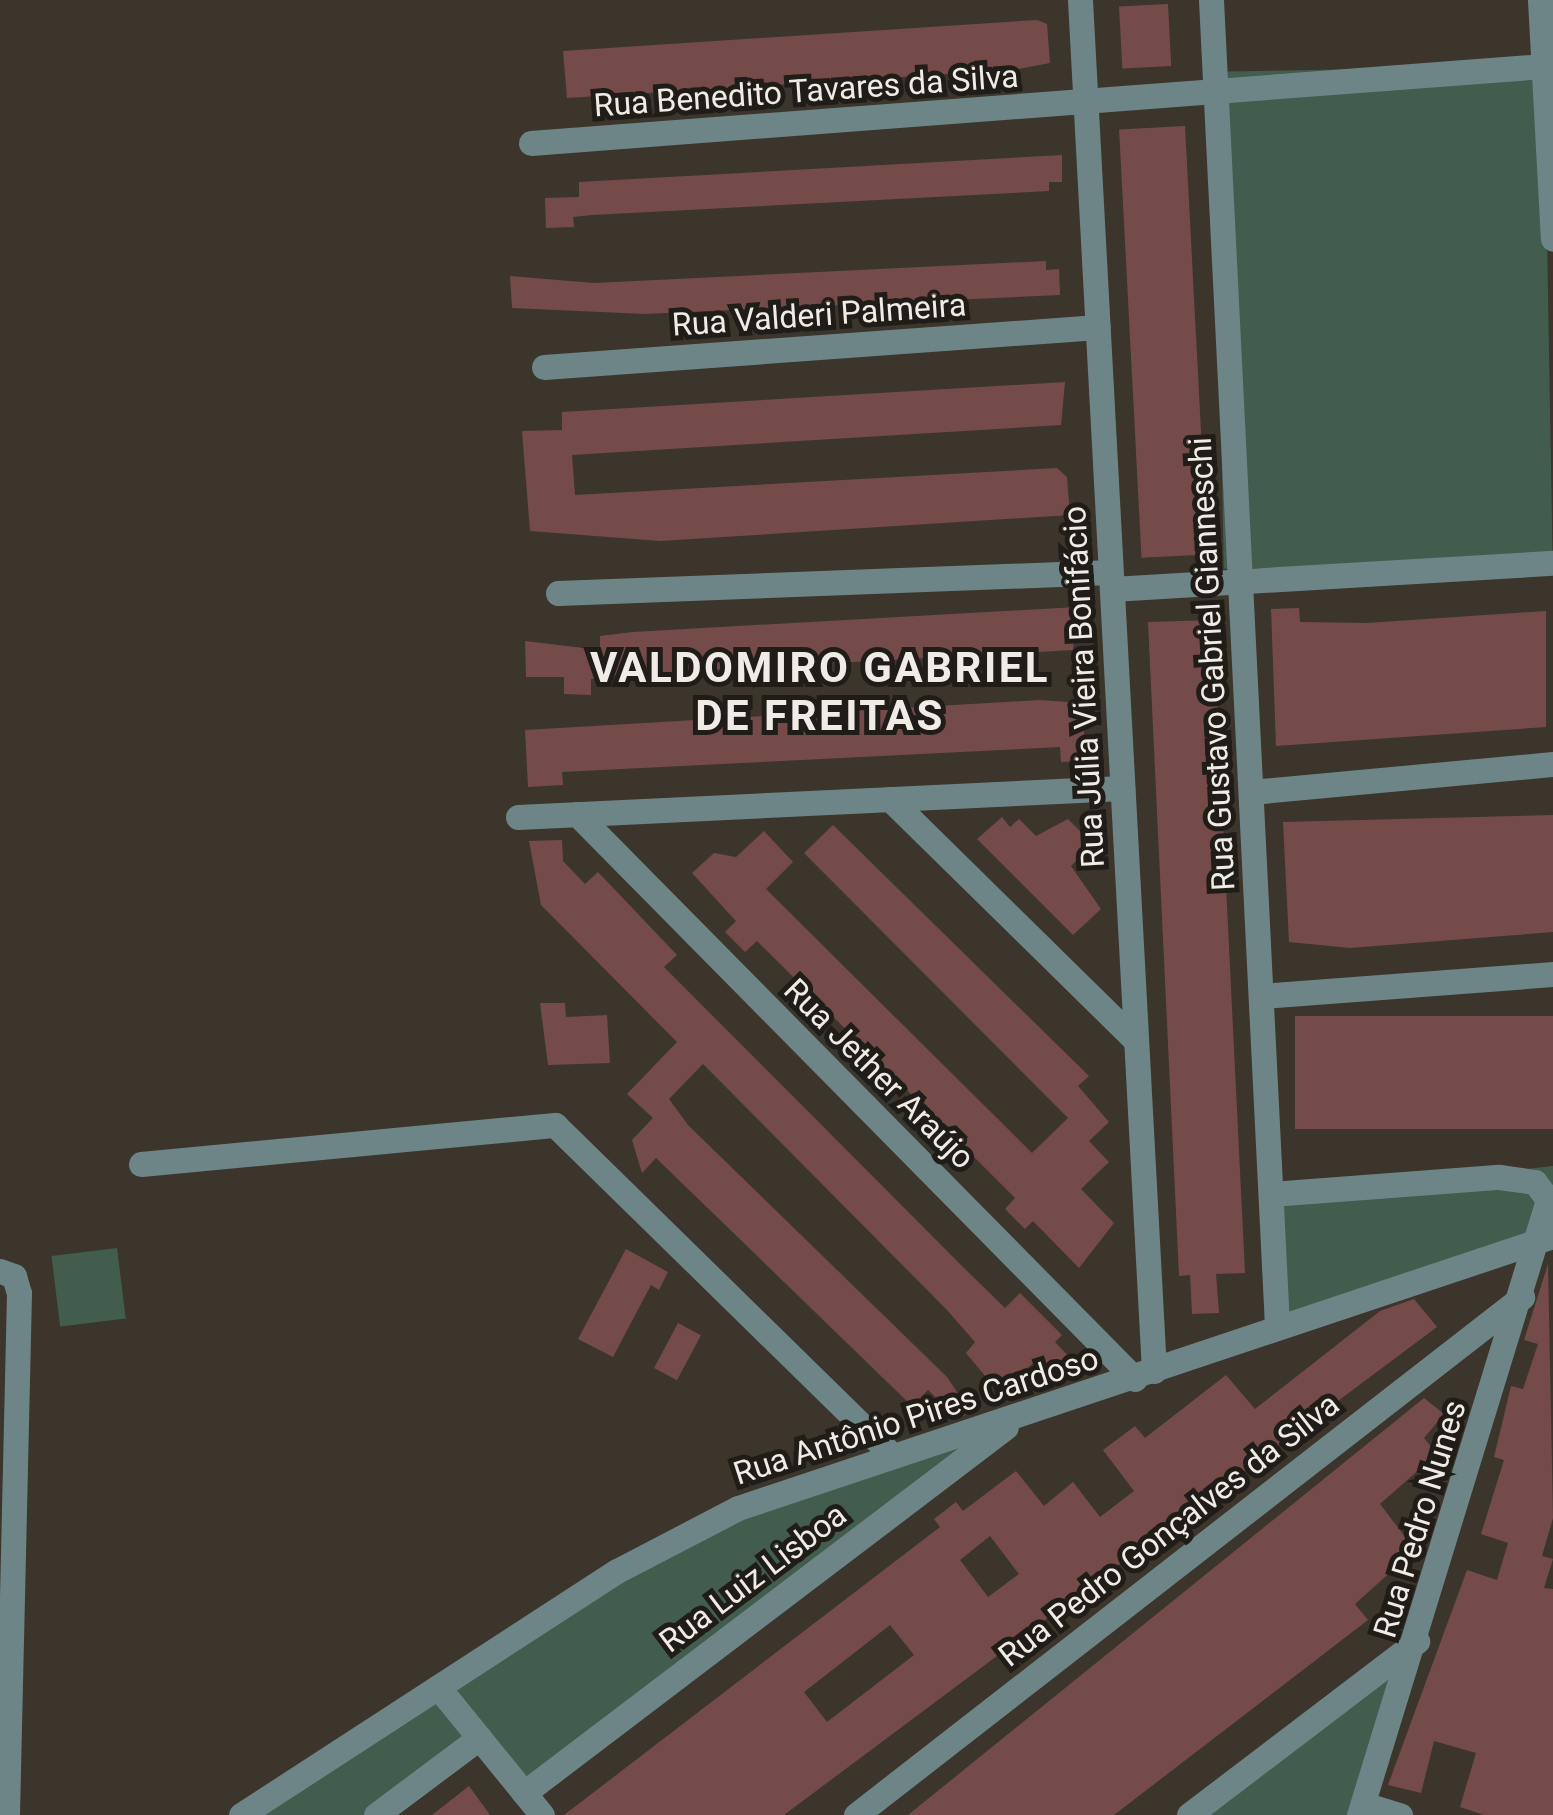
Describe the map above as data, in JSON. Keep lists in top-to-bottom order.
{
  "streets": {
    "street": [
      "Rua Benedito Tavares da Silva",
      "Rua Valderi Palmeira",
      "Rua Gustavo Gabriel Gianneschi",
      "Rua Júlia Vieira Bonifácio",
      "Rua Jether Araújo",
      "Rua Antônio Pires Cardoso",
      "Rua Pedro Nunes",
      "Rua Pedro Gonçalves da Silva",
      "Rua Luiz Lisboa"
    ]
  },
  "crossings": [
    ["Rua Benedito Tavares da Silva", "Rua Gustavo Gabriel Gianneschi"],
    ["Rua Benedito Tavares da Silva", "Rua Júlia Vieira Bonifácio"],
    ["Rua Valderi Palmeira", "Rua Júlia Vieira Bonifácio"],
    ["Rua Gustavo Gabriel Gianneschi", "Rua Antônio Pires Cardoso"],
    ["Rua Gustavo Gabriel Gianneschi", "Rua Pedro Nunes"],
    ["Rua Júlia Vieira Bonifácio", "Rua Jether Araújo"],
    ["Rua Júlia Vieira Bonifácio", "Rua Antônio Pires Cardoso"],
    ["Rua Jether Araújo", "Rua Antônio Pires Cardoso"],
    ["Rua Antônio Pires Cardoso", "Rua Pedro Nunes"],
    ["Rua Antônio Pires Cardoso", "Rua Luiz Lisboa"],
    ["Rua Pedro Nunes", "Rua Pedro Gonçalves da Silva"]
  ],
  "districts": ["VALDOMIRO GABRIEL DE FREITAS"]
}
